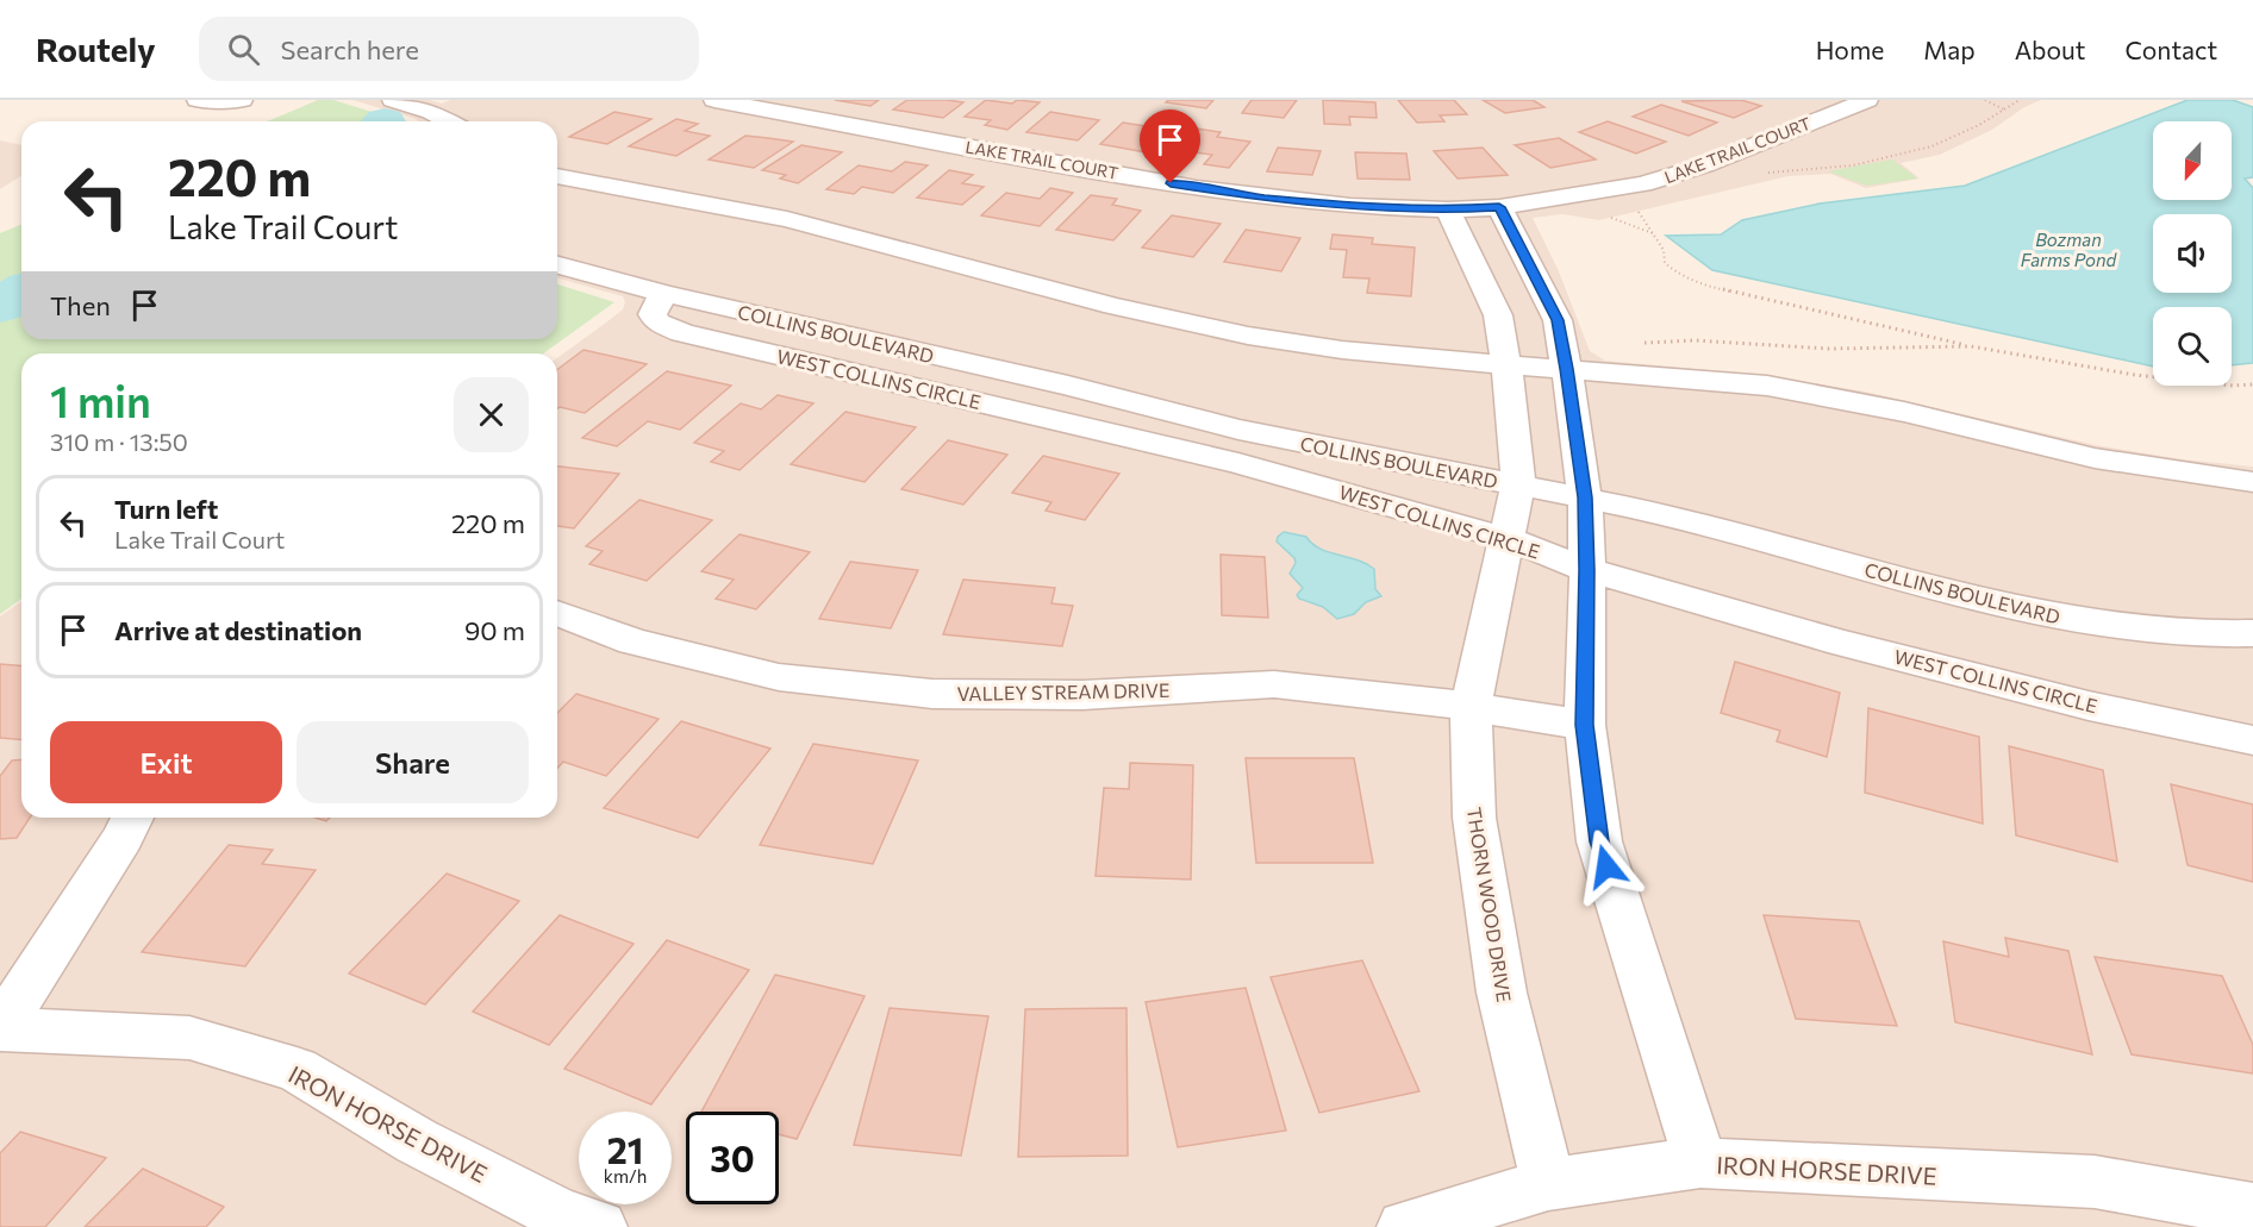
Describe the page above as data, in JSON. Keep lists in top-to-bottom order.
{
  "streets": {
    "street": [
      "LAKE TRAIL COURT",
      "COLLINS BOULEVARD",
      "WEST COLLINS CIRCLE",
      "VALLEY STREAM DRIVE",
      "THORN WOOD DRIVE",
      "IRON HORSE DRIVE"
    ]
  },
  "crossings": [
    ["LAKE TRAIL COURT", "THORN WOOD DRIVE"],
    ["COLLINS BOULEVARD", "WEST COLLINS CIRCLE"],
    ["COLLINS BOULEVARD", "THORN WOOD DRIVE"],
    ["WEST COLLINS CIRCLE", "THORN WOOD DRIVE"],
    ["VALLEY STREAM DRIVE", "THORN WOOD DRIVE"],
    ["THORN WOOD DRIVE", "IRON HORSE DRIVE"]
  ],
  "water": ["Bozman Farms Pond"],
  "north": "bottom",
  "page": {
    "header": "Routely",
    "search": "Search here",
    "nav": [
      "Home",
      "Map",
      "About",
      "Contact"
    ],
    "turn": ["220 m", "Lake Trail Court"],
    "then": "Then",
    "heading": ["1 min", "310 m · 13:50"],
    "list": [
      {
        "name": "Turn left",
        "note": "Lake Trail Court",
        "value": "220 m"
      },
      {
        "name": "Arrive at destination",
        "value": "90 m"
      }
    ],
    "buttons": ["Exit", "Share"],
    "speed": "21 km/h",
    "limit": "30"
  }
}
